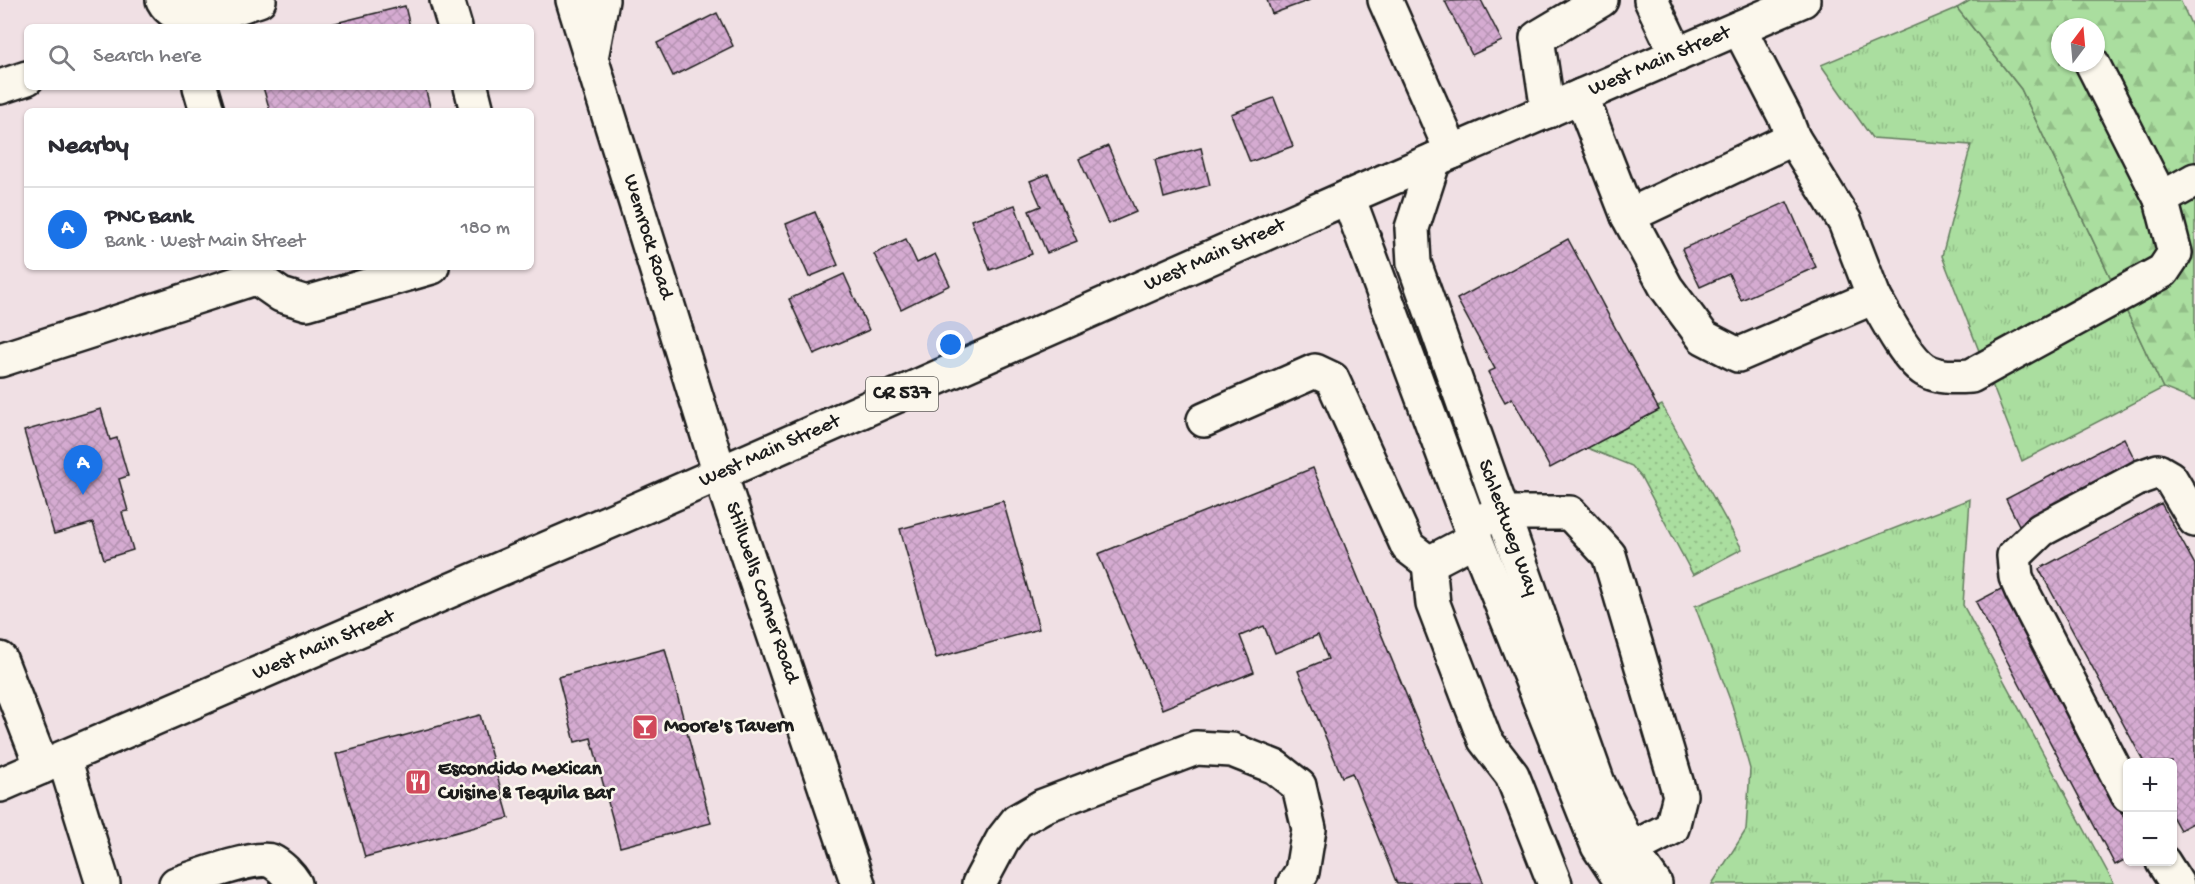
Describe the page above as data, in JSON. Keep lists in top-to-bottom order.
{
  "streets": {
    "street": [
      "West Main Street",
      "Wemrock Road",
      "CR 537",
      "Schlectweg Way",
      "Stillwells Corner Road"
    ]
  },
  "crossings": [
    ["West Main Street", "Wemrock Road"],
    ["West Main Street", "Schlectweg Way"],
    ["West Main Street", "Stillwells Corner Road"],
    ["Wemrock Road", "Stillwells Corner Road"]
  ],
  "places": {
    "bar": ["Moore's Tavern"],
    "restaurant": ["Escondido Mexican Cuisine & Tequila Bar"]
  },
  "north": "top",
  "page": {
    "search": "Search here",
    "heading": "Nearby",
    "list": [
      {
        "mark": "A",
        "name": "PNC Bank",
        "note": "Bank · West Main Street",
        "value": "180 m"
      }
    ],
    "pins": "A",
    "map_buttons": ["+", "−"]
  }
}
